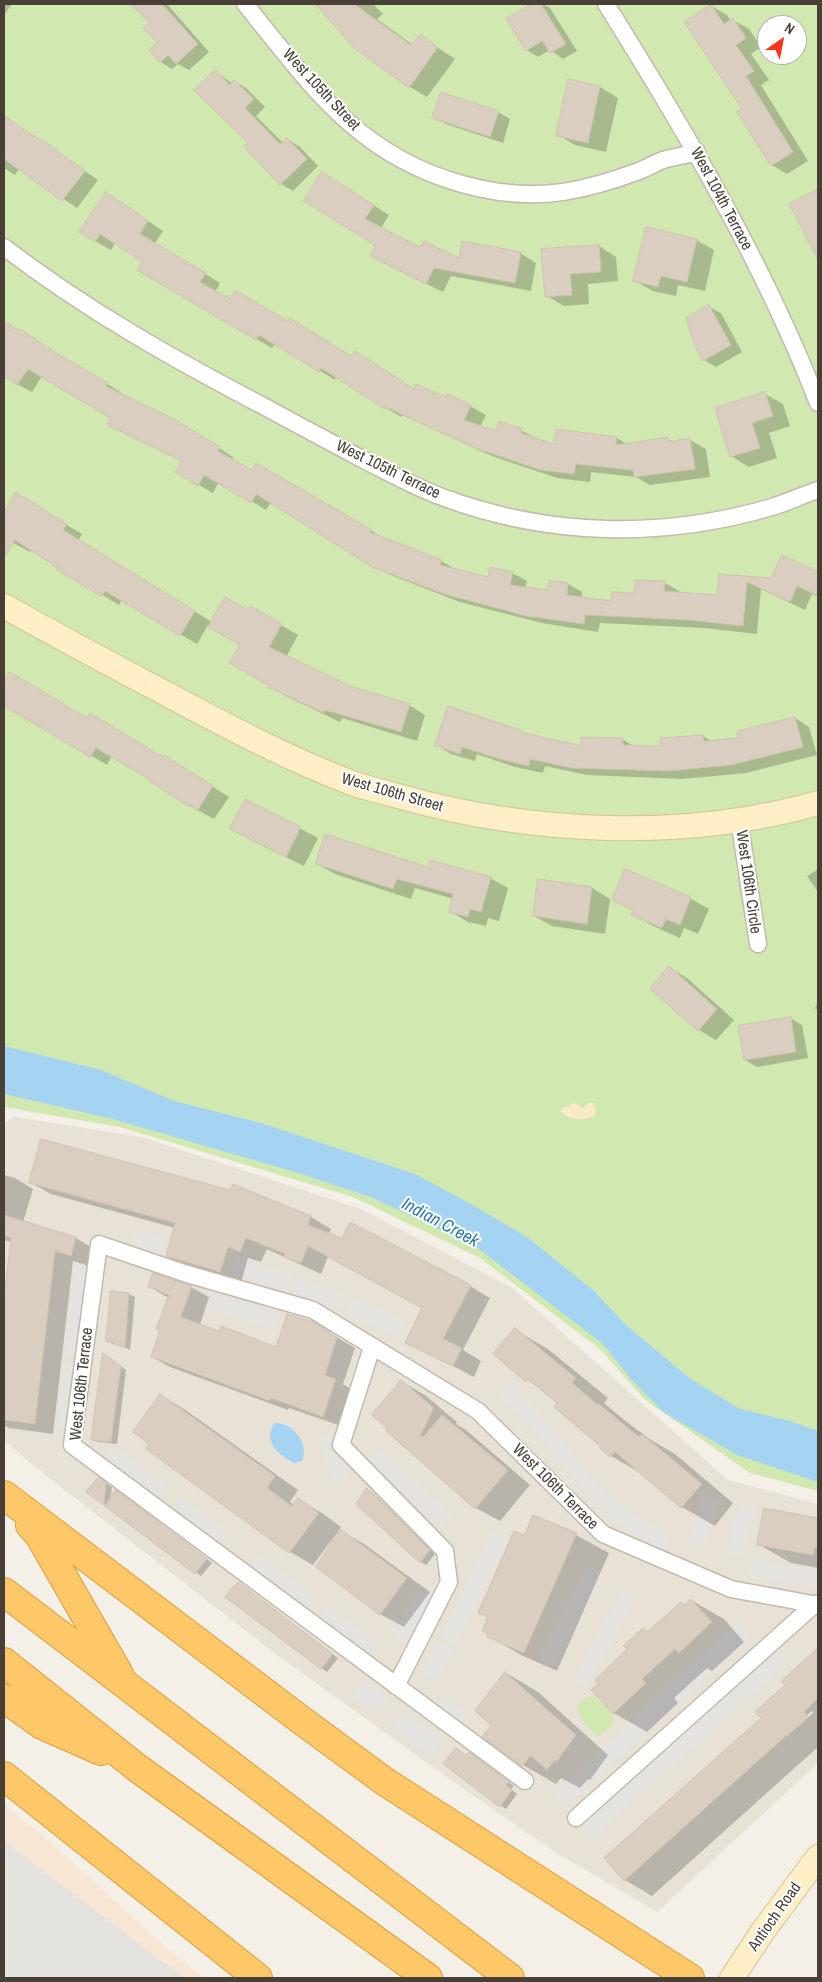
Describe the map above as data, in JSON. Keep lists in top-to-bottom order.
{
  "streets": {
    "street": [
      "West 105th Street",
      "West 104th Terrace",
      "West 105th Terrace",
      "West 106th Street",
      "West 106th Circle",
      "West 106th Terrace",
      "Antioch Road"
    ]
  },
  "crossings": [
    ["West 105th Street", "West 104th Terrace"],
    ["West 106th Street", "West 106th Circle"]
  ],
  "water": ["Indian Creek"],
  "north": "top right"
}
